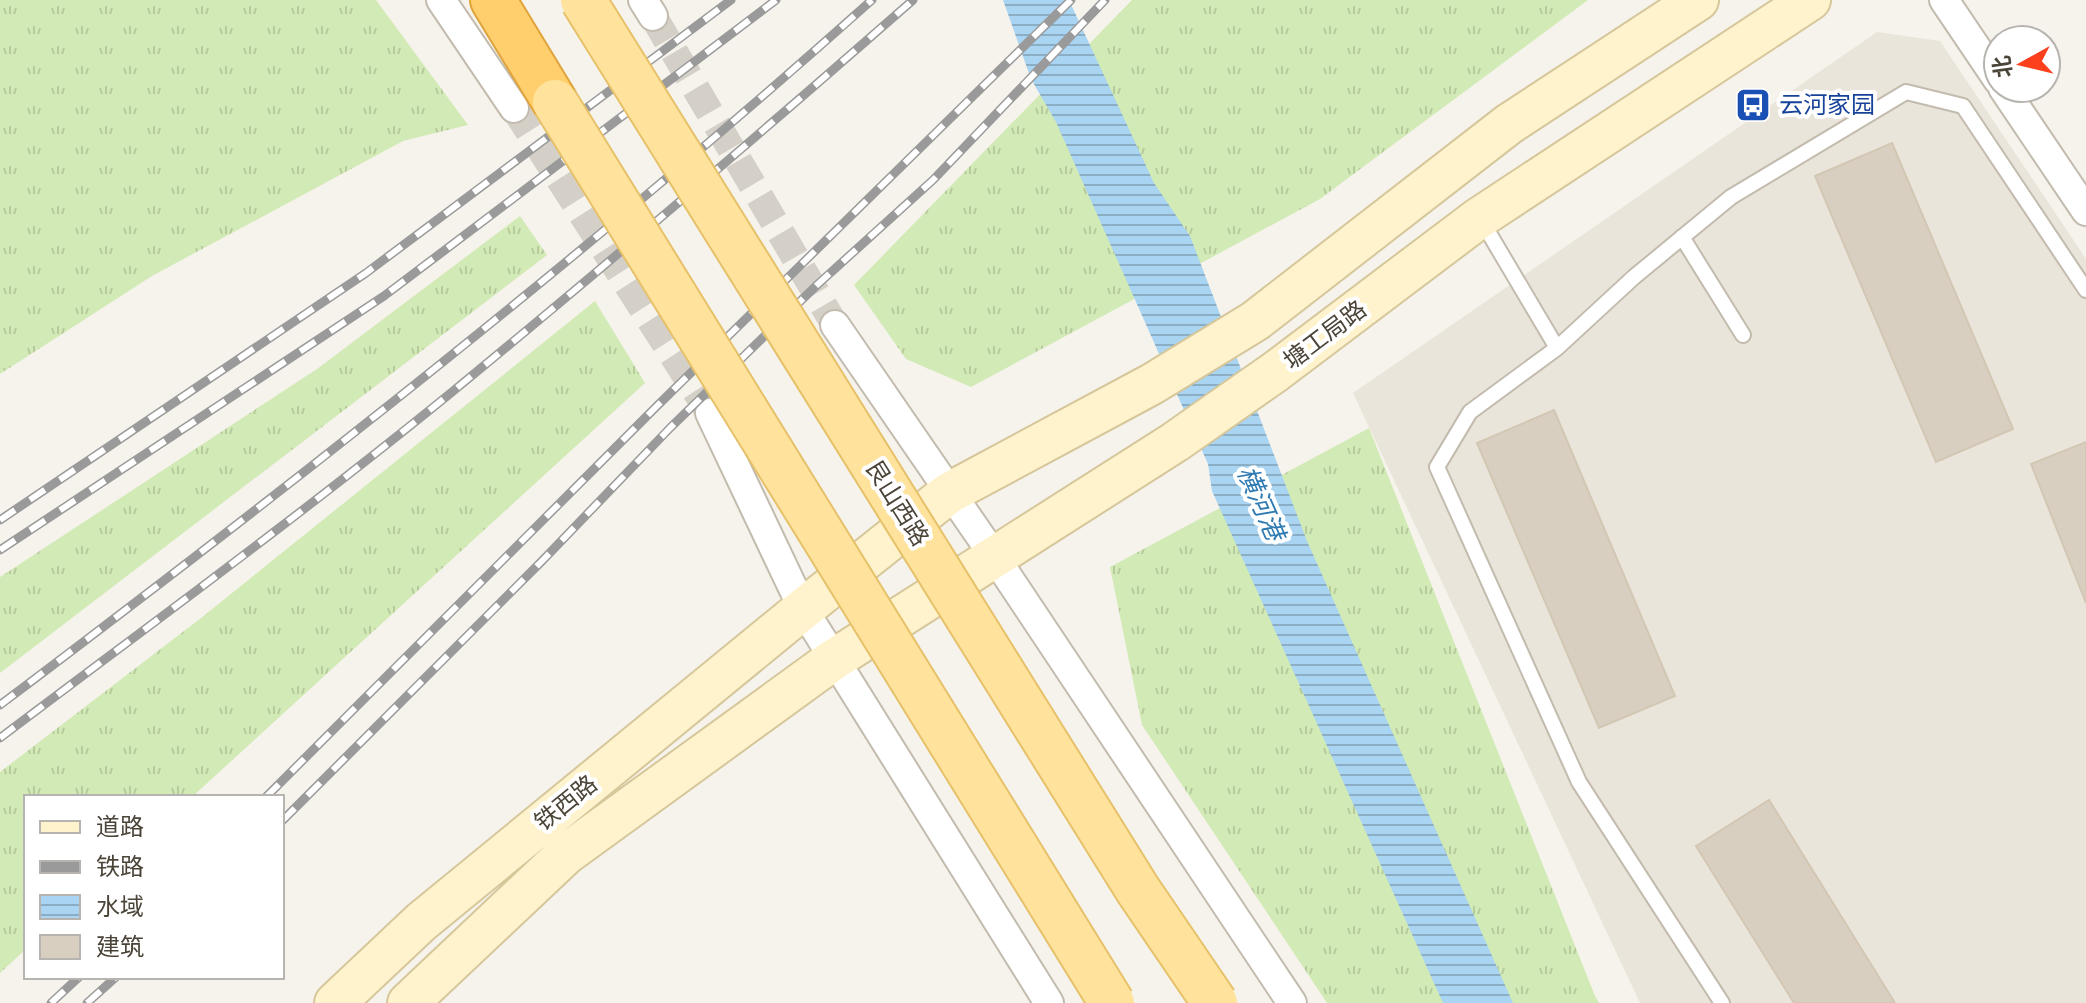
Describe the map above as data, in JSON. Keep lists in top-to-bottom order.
{
  "streets": {
    "main road": ["塘工局路", "艮山西路", "铁西路"]
  },
  "crossings": [
    ["塘工局路", "艮山西路"],
    ["塘工局路", "铁西路"]
  ],
  "water": ["横河港"],
  "places": {
    "bus stop": ["云河家园"]
  },
  "legend": [
    "道路",
    "铁路",
    "水域",
    "建筑"
  ],
  "north": "left"
}
